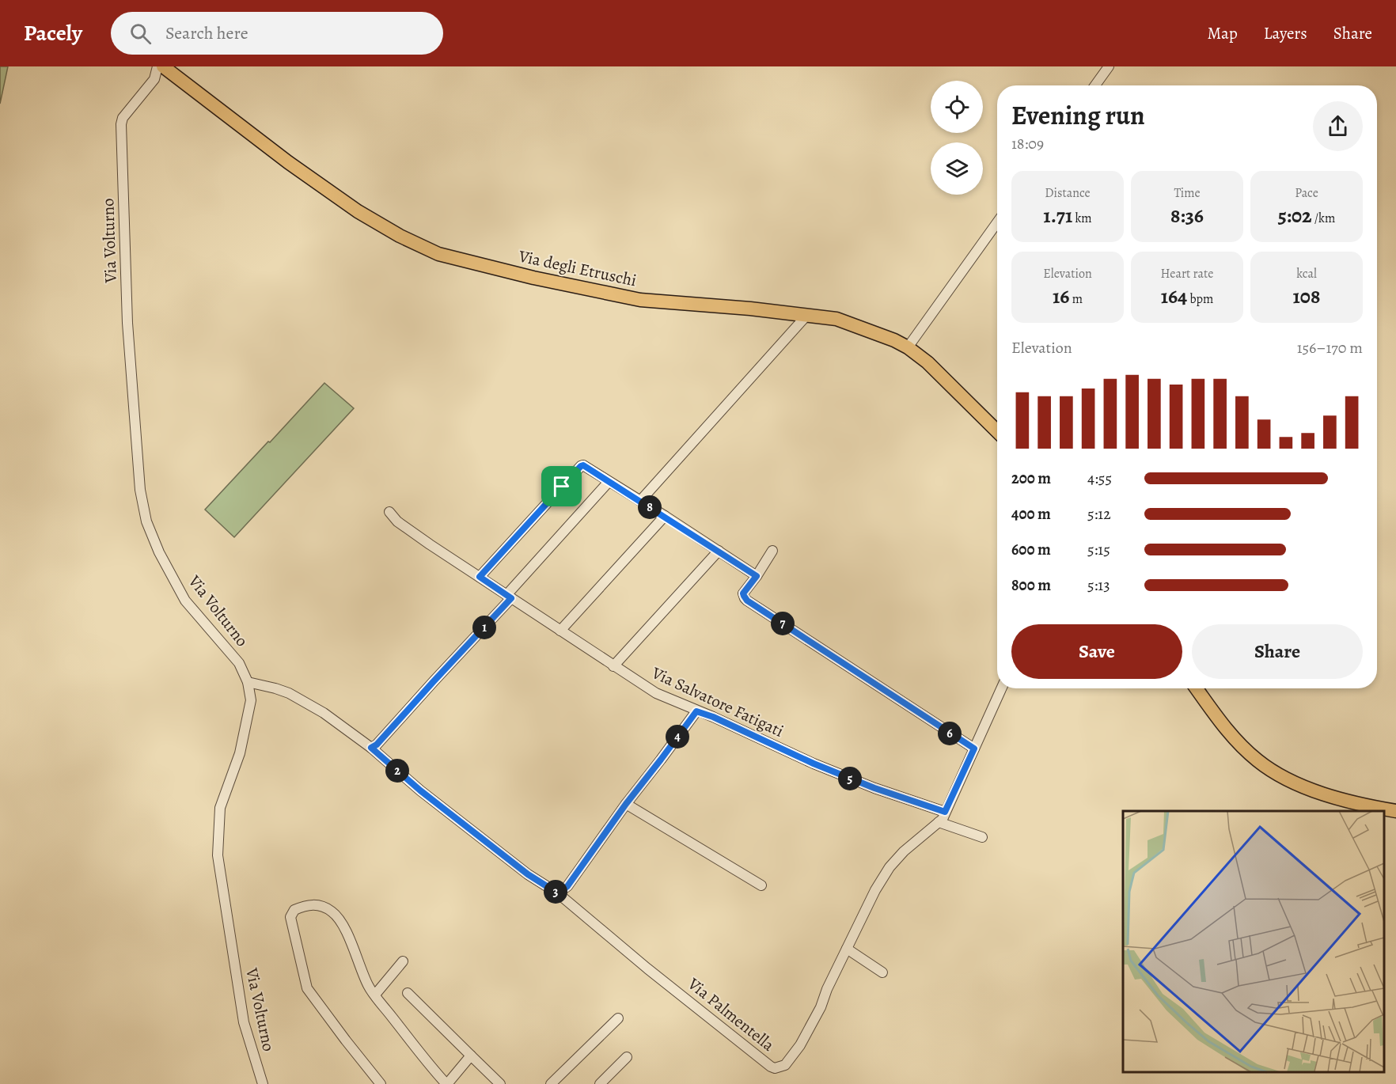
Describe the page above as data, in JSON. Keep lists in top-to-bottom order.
{
  "streets": {
    "main road": ["Via degli Etruschi"],
    "street": ["Via Volturno", "Via Salvatore Fatigati", "Via Palmentella"]
  },
  "crossings": [
    ["Via Volturno", "Via degli Etruschi"],
    ["Via Volturno", "Via Palmentella"],
    ["Via Salvatore Fatigati", "Via Palmentella"]
  ],
  "page": {
    "header": "Pacely",
    "search": "Search here",
    "nav": ["Map", "Layers", "Share"],
    "heading": ["Evening run", "18:09"],
    "stats": [
      ["Distance", "1.71 km"],
      ["Time", "8:36"],
      ["Pace", "5:02 /km"],
      ["Elevation", "16 m"],
      ["Heart rate", "164 bpm"],
      ["kcal", "108"]
    ],
    "chart": ["Elevation", "156–170 m"],
    "list": [
      {
        "name": "200 m",
        "note": "4:55"
      },
      {
        "name": "400 m",
        "note": "5:12"
      },
      {
        "name": "600 m",
        "note": "5:15"
      },
      {
        "name": "800 m",
        "note": "5:13"
      }
    ],
    "pins": [
      "8",
      "7",
      "1",
      "6",
      "4",
      "2",
      "5",
      "3"
    ],
    "buttons": ["Save", "Share"]
  }
}
